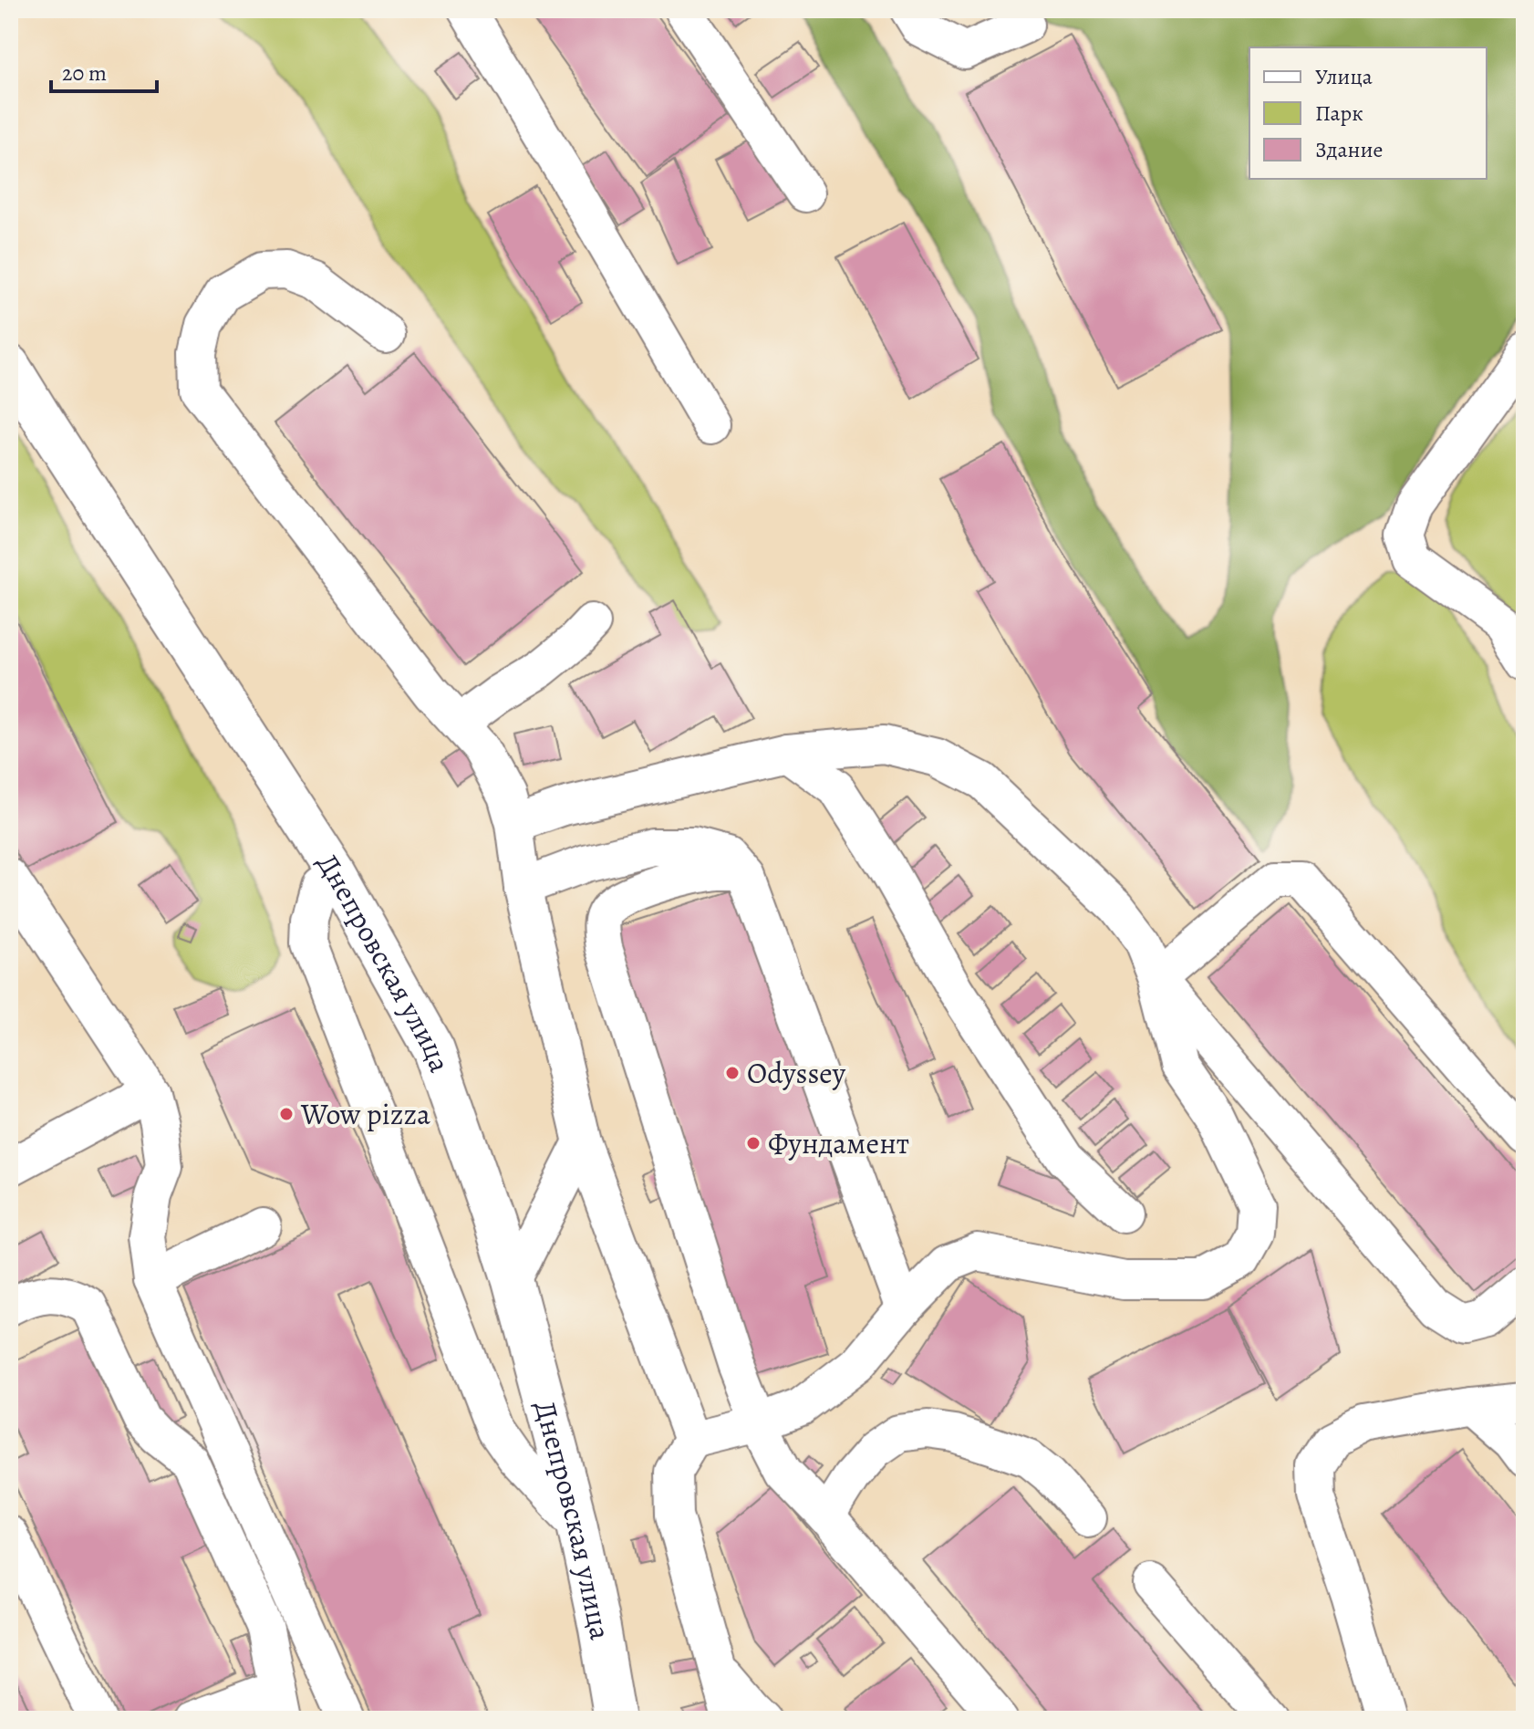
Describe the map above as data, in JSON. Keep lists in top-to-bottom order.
{
  "streets": {
    "main road": ["Днепровская улица"]
  },
  "places": ["Odyssey", "Wow pizza", "Фундамент"],
  "legend": ["Улица", "Парк", "Здание"],
  "scale_bar": "20 m"
}
